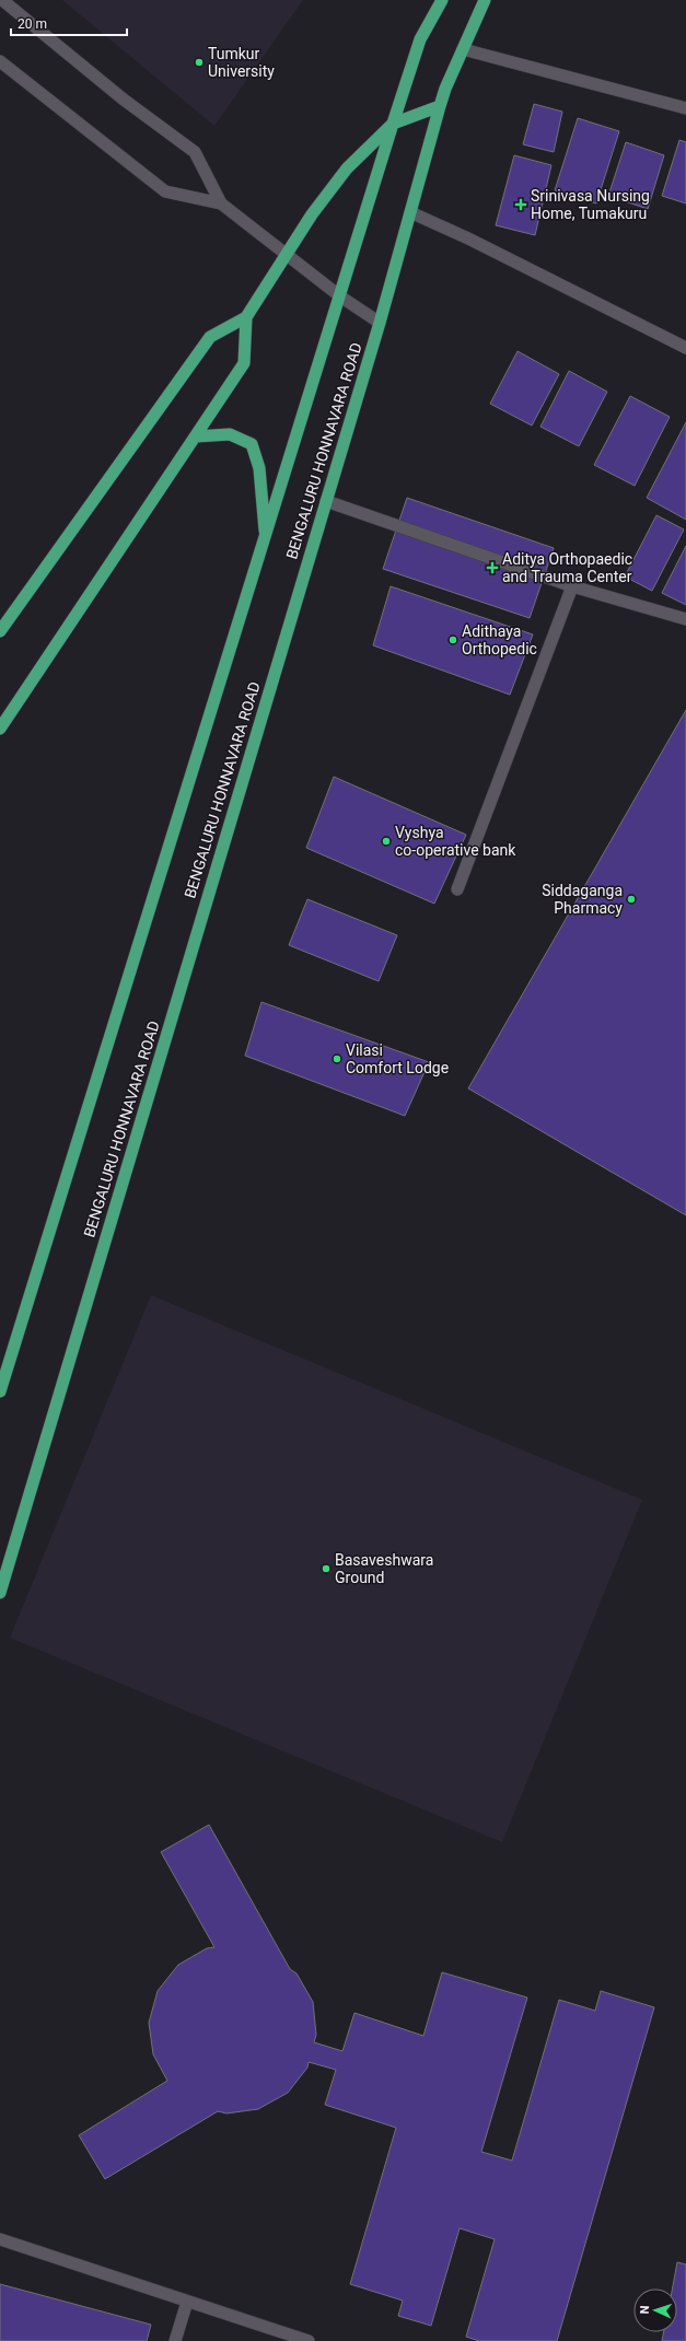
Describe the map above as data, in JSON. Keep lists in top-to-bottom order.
{
  "streets": {
    "main road": ["BENGALURU HONNAVARA ROAD"]
  },
  "places": {
    "other": [
      "Tumkur University",
      "Adithaya Orthopedic",
      "Vyshya co-operative bank",
      "Siddaganga Pharmacy",
      "Vilasi Comfort Lodge",
      "Basaveshwara Ground"
    ],
    "health": ["Srinivasa Nursing Home, Tumakuru", "Aditya Orthopaedic and Trauma Center"]
  },
  "scale_bar": "20 m",
  "north": "left"
}
